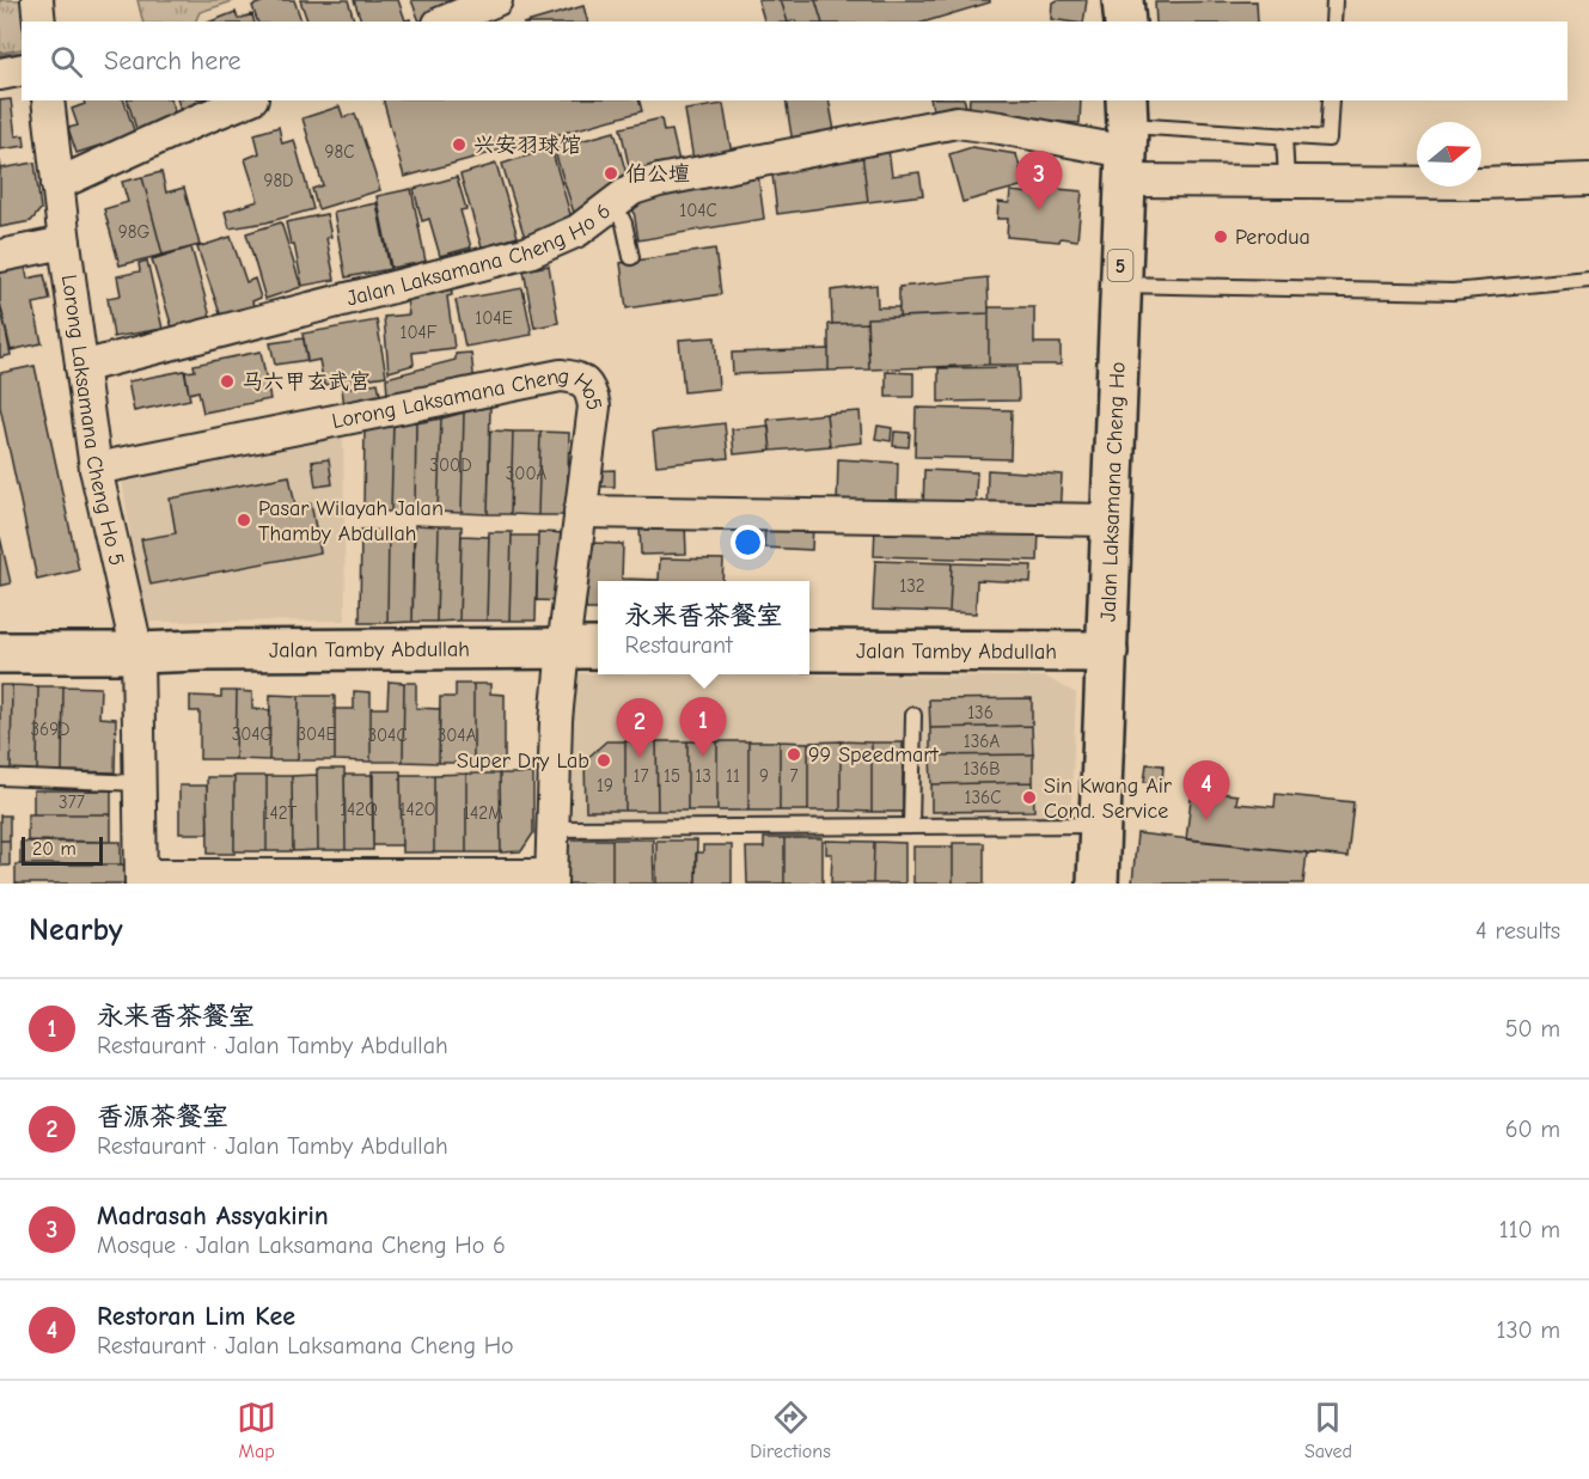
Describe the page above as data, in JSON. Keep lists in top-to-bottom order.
{
  "streets": {
    "street": [
      "Jalan Laksamana Cheng Ho 6",
      "5",
      "Lorong Laksamana Cheng Ho 5",
      "Lorong Laksamana Cheng Ho5",
      "Jalan Laksamana Cheng Ho",
      "Jalan Tamby Abdullah"
    ]
  },
  "crossings": [
    ["Jalan Laksamana Cheng Ho 6", "Lorong Laksamana Cheng Ho 5"],
    ["Jalan Laksamana Cheng Ho 6", "Jalan Laksamana Cheng Ho"],
    ["Lorong Laksamana Cheng Ho 5", "Lorong Laksamana Cheng Ho5"],
    ["Lorong Laksamana Cheng Ho 5", "Jalan Tamby Abdullah"],
    ["Lorong Laksamana Cheng Ho5", "Jalan Tamby Abdullah"],
    ["Jalan Laksamana Cheng Ho", "Jalan Tamby Abdullah"]
  ],
  "places": [
    "兴安羽球馆",
    "伯公壇",
    "Perodua",
    "马六甲玄武宫",
    "Pasar Wilayah Jalan Thamby Abdullah",
    "99 Speedmart",
    "Super Dry Lab",
    "Sin Kwang Air Cond. Service"
  ],
  "house_numbers": [
    "98C",
    "98D",
    "104C",
    "98G",
    "104E",
    "104F",
    "300D",
    "300A",
    "132",
    "136",
    "369D",
    "304G",
    "304E",
    "304C",
    "304A",
    "136A",
    "136B",
    "17",
    "15",
    "13",
    "11",
    "9",
    "7",
    "19",
    "136C",
    "377",
    "142Q",
    "142O",
    "142T",
    "142M"
  ],
  "scale_bar": "20 m",
  "north": "right",
  "page": {
    "search": "Search here",
    "pins": [
      "3",
      "1",
      "2",
      "4"
    ],
    "popup": ["永来香茶餐室", "Restaurant"],
    "scale": "20 m",
    "heading": ["Nearby", "4 results"],
    "list": [
      {
        "mark": "1",
        "name": "永来香茶餐室",
        "note": "Restaurant · Jalan Tamby Abdullah",
        "value": "50 m"
      },
      {
        "mark": "2",
        "name": "香源茶餐室",
        "note": "Restaurant · Jalan Tamby Abdullah",
        "value": "60 m"
      },
      {
        "mark": "3",
        "name": "Madrasah Assyakirin",
        "note": "Mosque · Jalan Laksamana Cheng Ho 6",
        "value": "110 m"
      },
      {
        "mark": "4",
        "name": "Restoran Lim Kee",
        "note": "Restaurant · Jalan Laksamana Cheng Ho",
        "value": "130 m"
      }
    ],
    "nav": ["Map", "Directions", "Saved"]
  }
}
